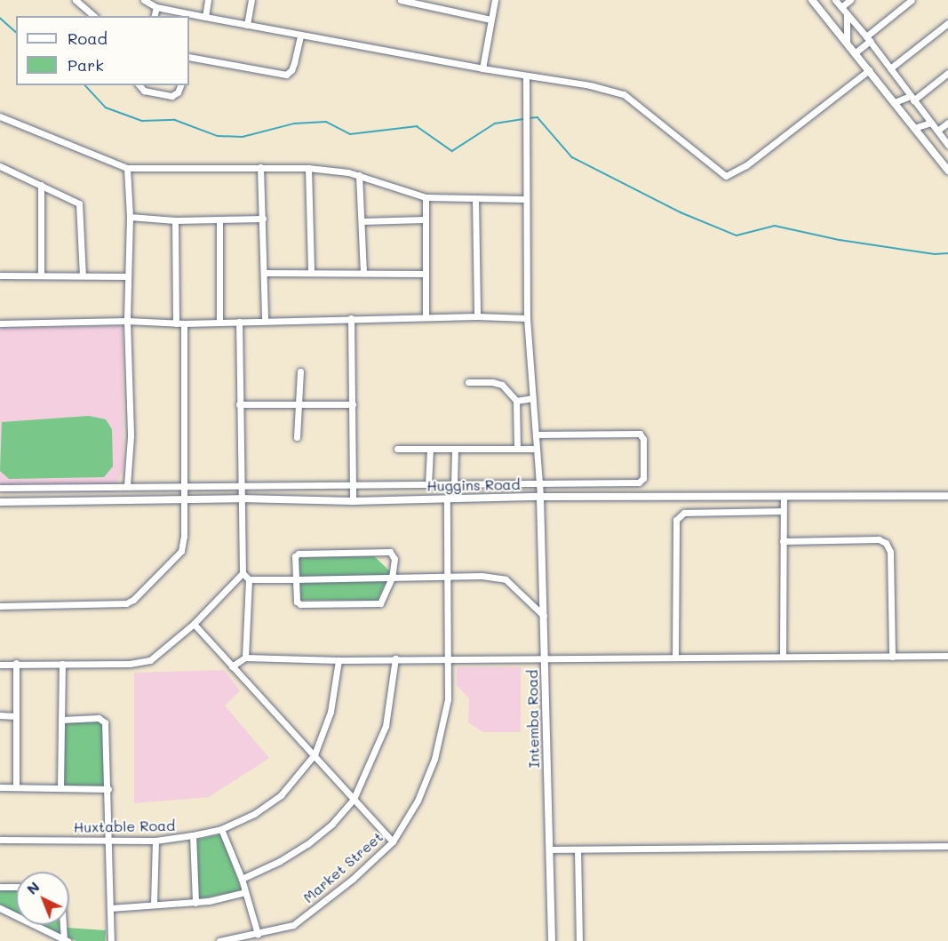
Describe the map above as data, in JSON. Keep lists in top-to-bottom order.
{
  "streets": {
    "street": [
      "Huggins Road",
      "Intemba Road",
      "Huxtable Road",
      "Market Street"
    ]
  },
  "crossings": [
    ["Huggins Road", "Intemba Road"],
    ["Huggins Road", "Market Street"]
  ],
  "legend": ["Road", "Park"],
  "north": "top left"
}
